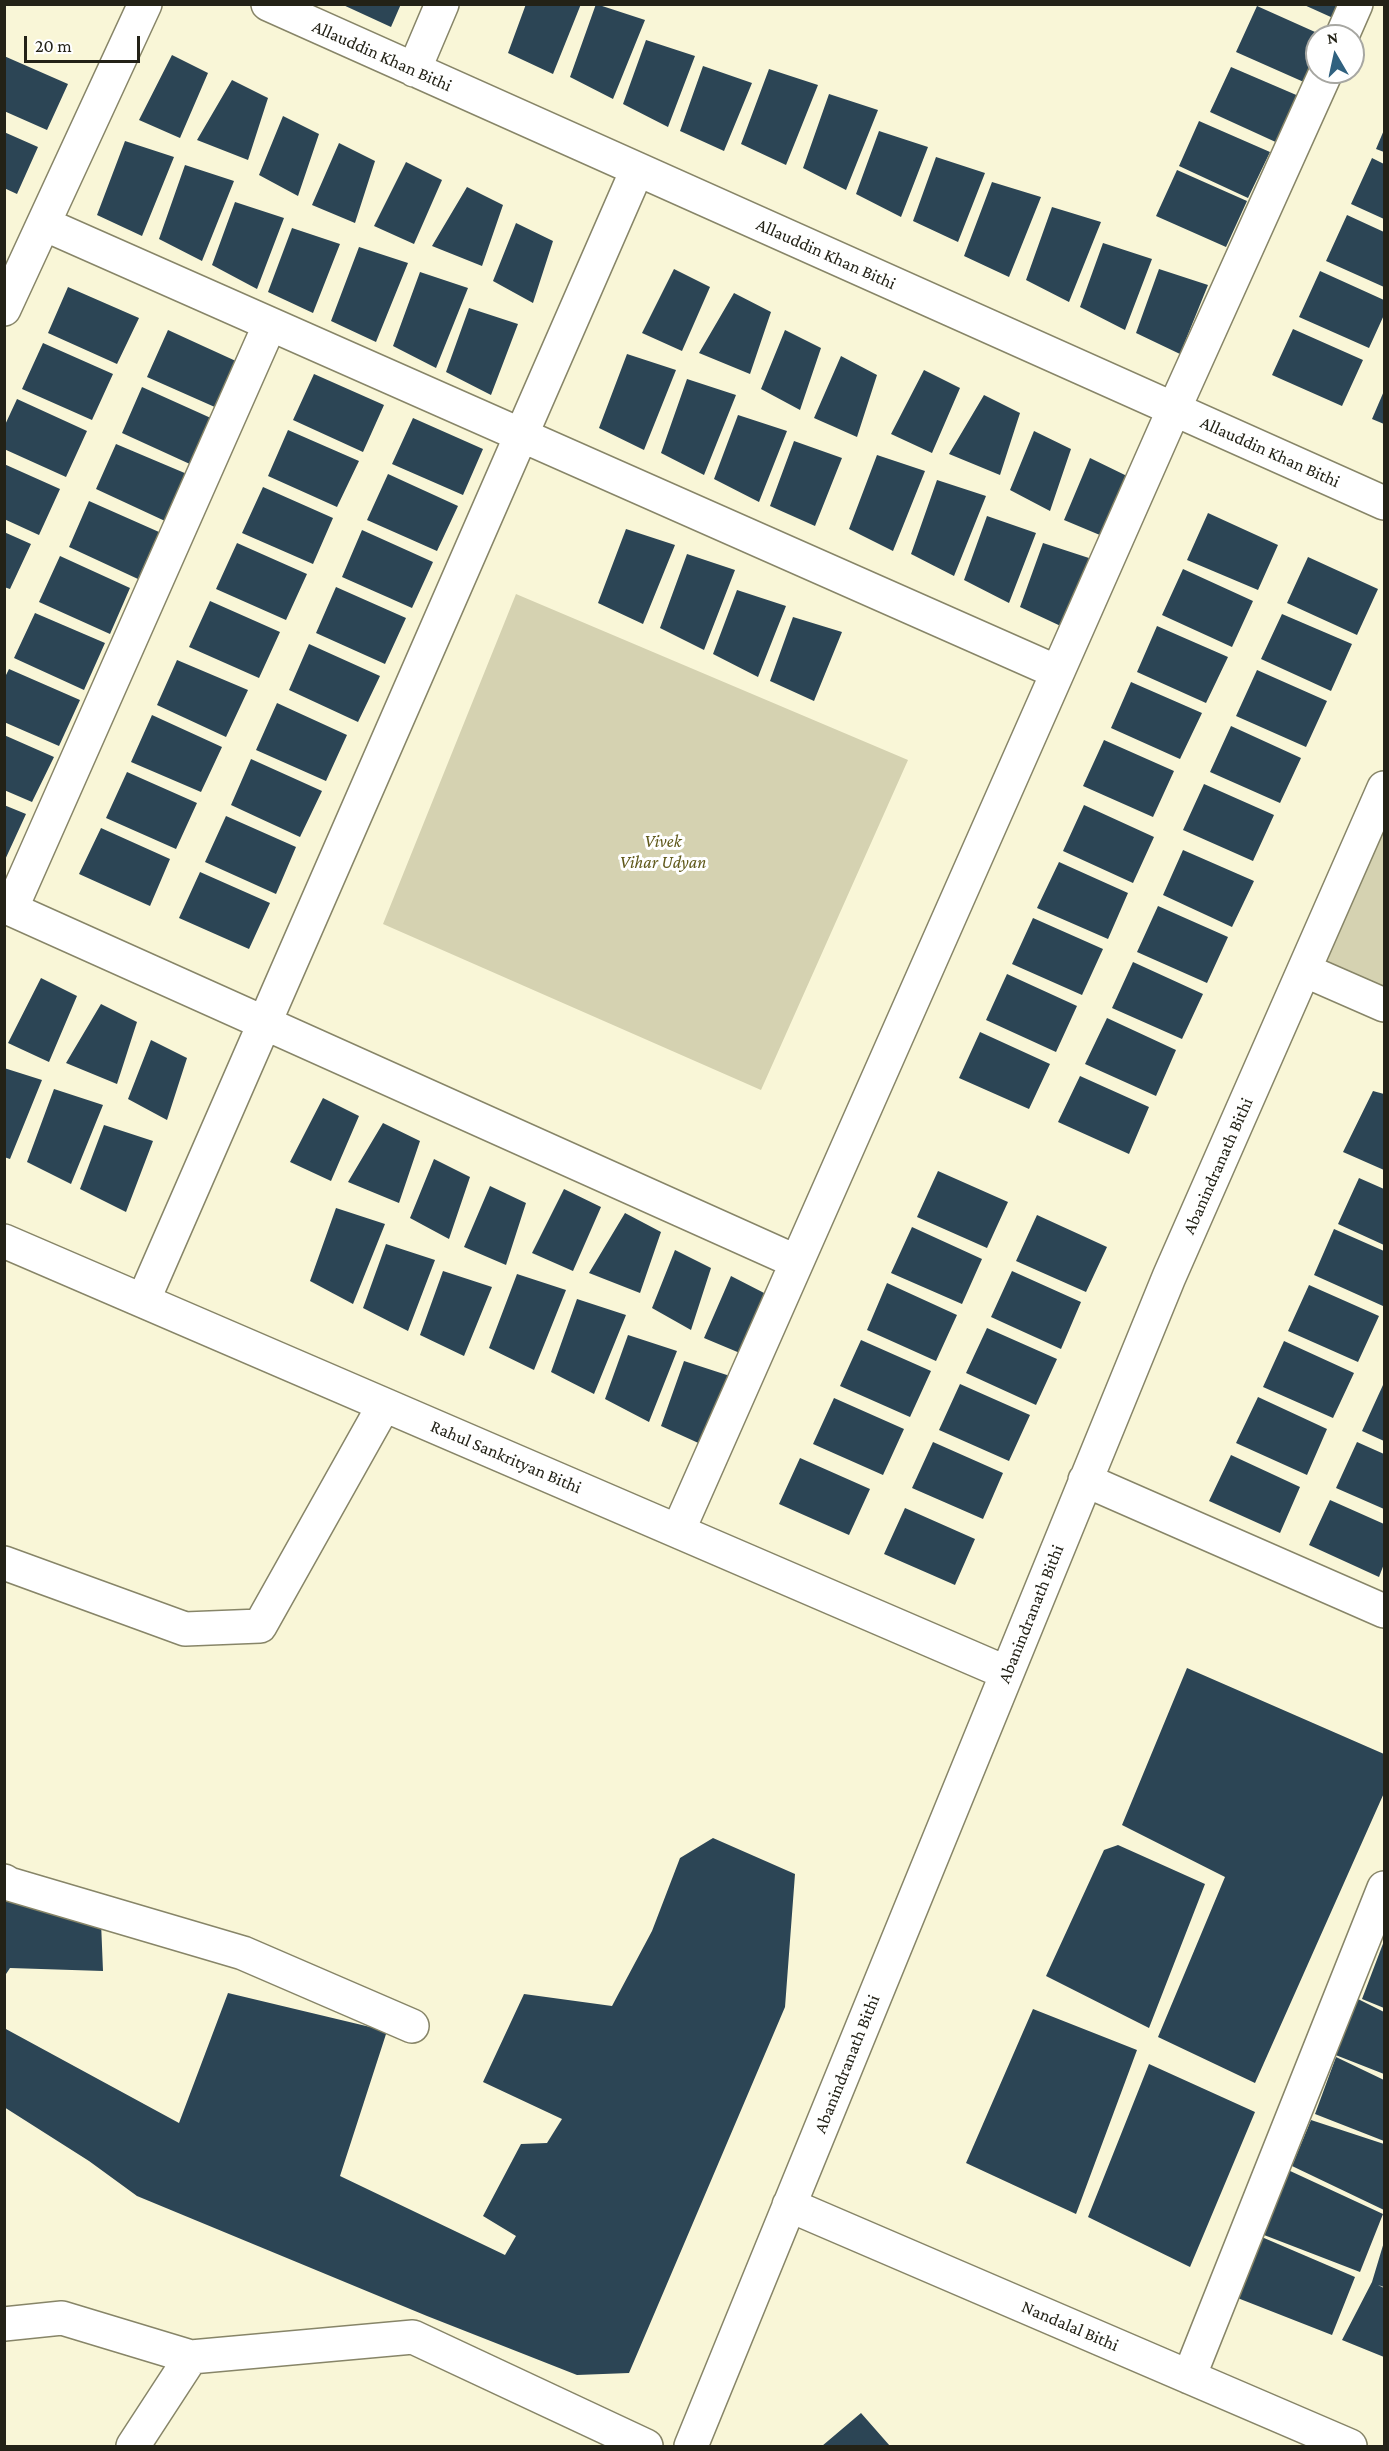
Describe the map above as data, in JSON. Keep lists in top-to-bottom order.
{
  "streets": {
    "street": [
      "Allauddin Khan Bithi",
      "Abanindranath Bithi",
      "Rahul Sankrityan Bithi",
      "Nandalal Bithi"
    ]
  },
  "crossings": [
    ["Abanindranath Bithi", "Rahul Sankrityan Bithi"],
    ["Abanindranath Bithi", "Nandalal Bithi"]
  ],
  "parks": ["Vivek Vihar Udyan"],
  "scale_bar": "20 m",
  "north": "top"
}
